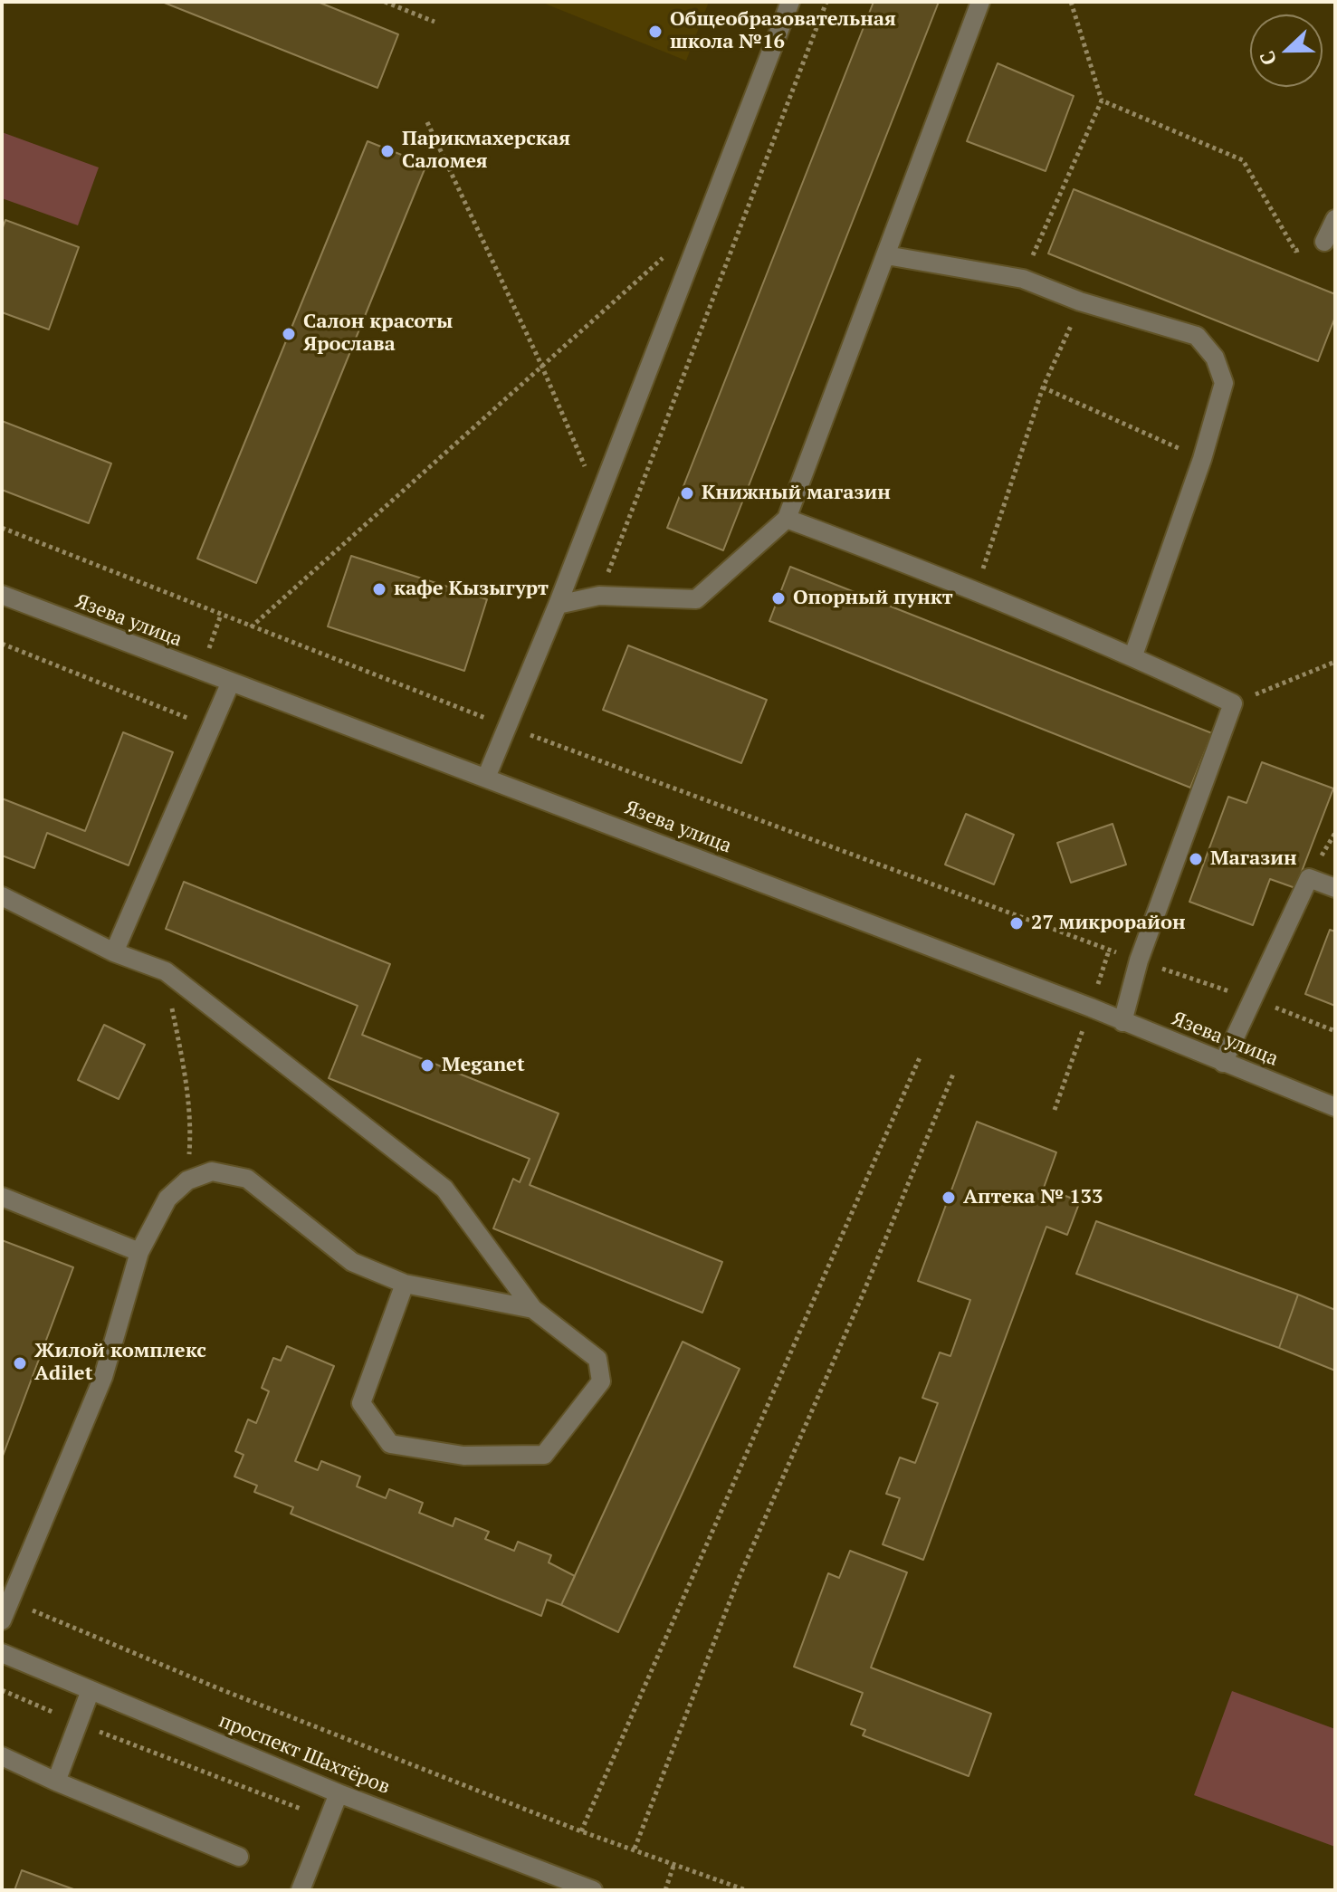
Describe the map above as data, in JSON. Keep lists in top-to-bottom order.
{
  "streets": {
    "street": ["Язева улица", "проспект Шахтёров"]
  },
  "places": [
    "Общеобразовательная школа №16",
    "Парикмахерская Саломея",
    "Салон красоты Ярослава",
    "Книжный магазин",
    "кафе Кызыгурт",
    "Опорный пункт",
    "Магазин",
    "27 микрорайон",
    "Meganet",
    "Аптека № 133",
    "Жилой комплекс Adilet"
  ],
  "north": "left"
}
